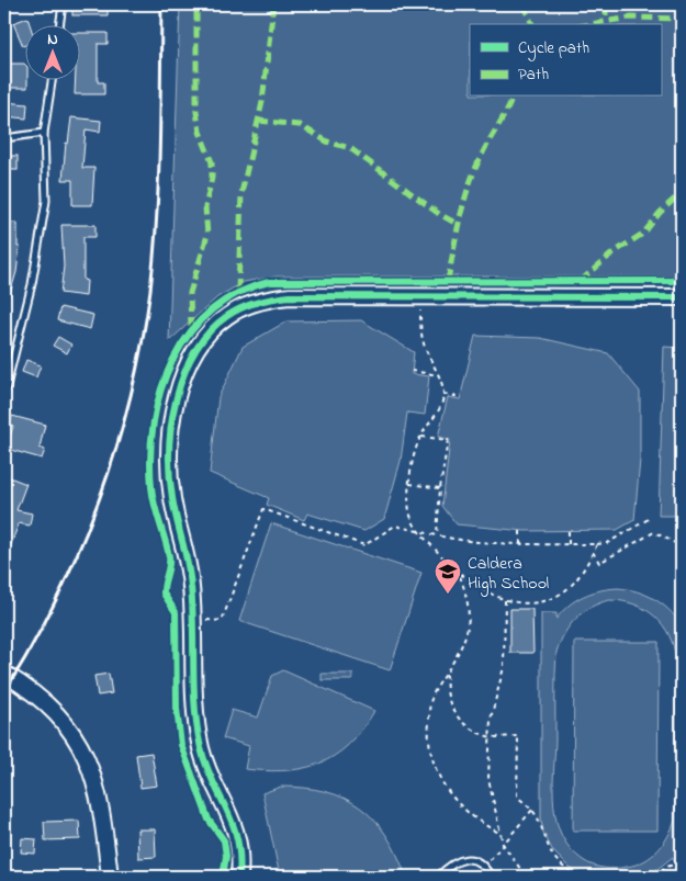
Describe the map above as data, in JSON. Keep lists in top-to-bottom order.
{
  "places": {
    "school or university": ["Caldera High School"]
  },
  "legend": ["Cycle path", "Path"],
  "north": "top"
}
